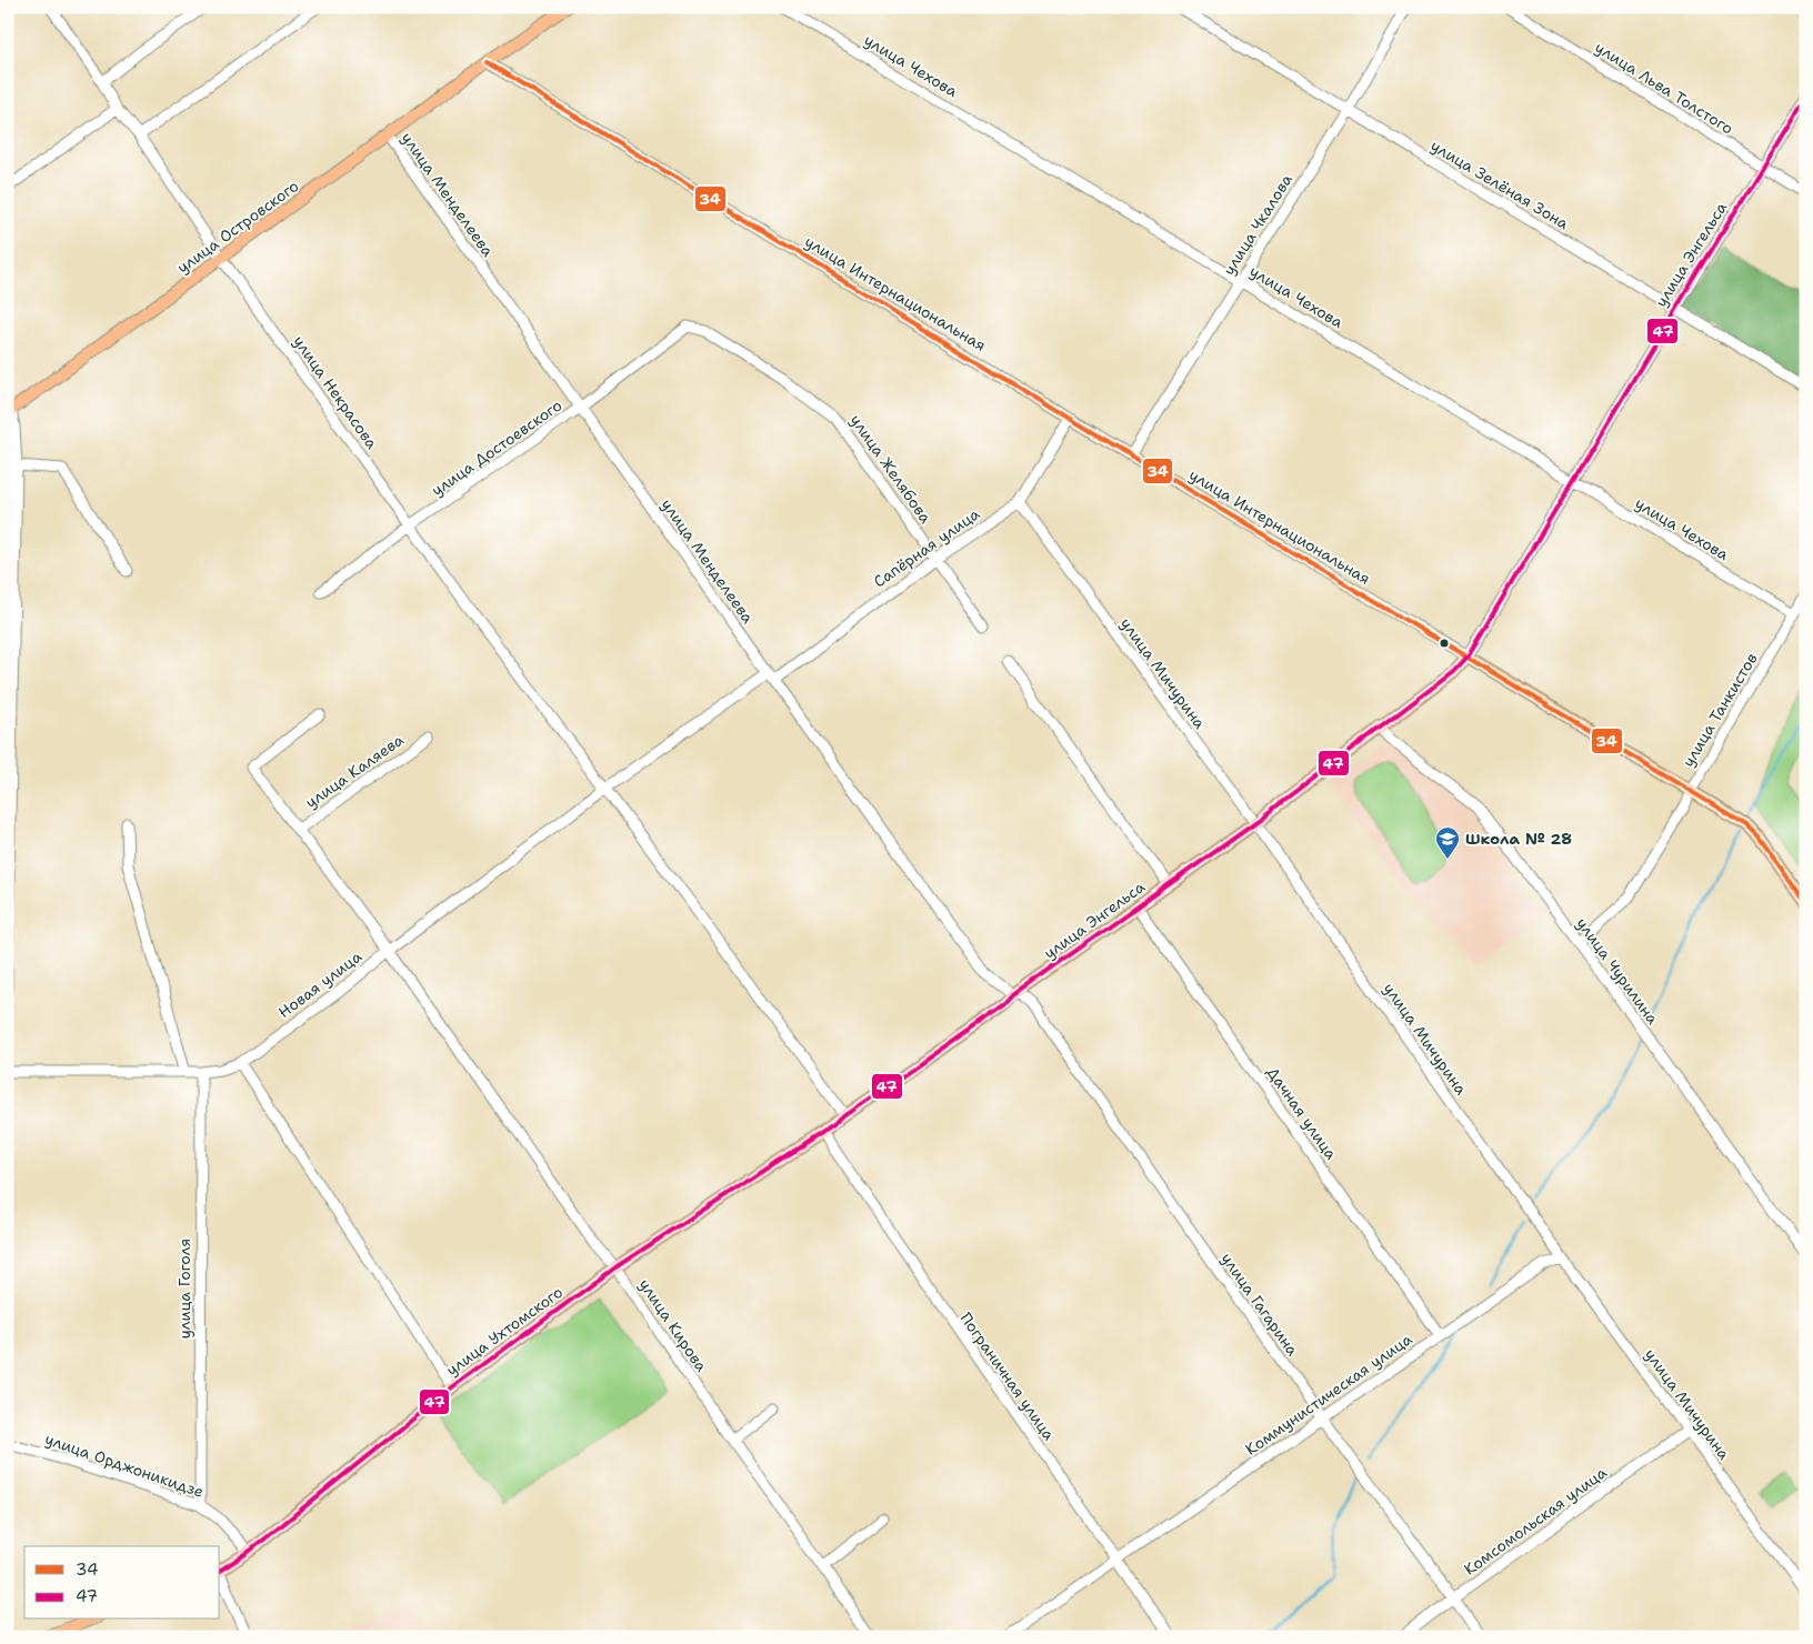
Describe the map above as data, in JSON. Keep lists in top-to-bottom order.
{
  "streets": {
    "main road": [
      "улица Островского",
      "улица Энгельса",
      "улица Интернациональная",
      "улица Ухтомского"
    ],
    "street": [
      "улица Чехова",
      "улица Льва Толстого",
      "улица Зелёная Зона",
      "улица Менделеева",
      "улица Чкалова",
      "улица Некрасова",
      "улица Достоевского",
      "улица Желябова",
      "Сапёрная улица",
      "улица Мичурина",
      "улица Танкистов",
      "улица Каляева",
      "улица Чурилина",
      "Новая улица",
      "Дачная улица",
      "улица Гоголя",
      "улица Гагарина",
      "улица Кирова",
      "Пограничная улица",
      "Коммунистическая улица",
      "улица Орджоникидзе",
      "Комсомольская улица"
    ]
  },
  "crossings": [
    ["улица Чехова", "улица Чкалова"],
    ["улица Чехова", "улица Энгельса"],
    ["улица Чехова", "улица Танкистов"],
    ["улица Льва Толстого", "улица Энгельса"],
    ["улица Зелёная Зона", "улица Чкалова"],
    ["улица Зелёная Зона", "улица Энгельса"],
    ["улица Менделеева", "улица Островского"],
    ["улица Менделеева", "улица Энгельса"],
    ["улица Менделеева", "улица Достоевского"],
    ["улица Менделеева", "Сапёрная улица"],
    ["улица Менделеева", "улица Гагарина"],
    ["улица Чкалова", "улица Интернациональная"],
    ["улица Островского", "улица Интернациональная"],
    ["улица Островского", "улица Некрасова"],
    ["улица Энгельса", "улица Интернациональная"],
    ["улица Энгельса", "улица Некрасова"],
    ["улица Энгельса", "улица Мичурина"],
    ["улица Энгельса", "улица Чурилина"],
    ["улица Энгельса", "Дачная улица"],
    ["улица Энгельса", "улица Гагарина"],
    ["улица Энгельса", "улица Ухтомского"],
    ["улица Энгельса", "Пограничная улица"],
    ["улица Интернациональная", "Сапёрная улица"],
    ["улица Интернациональная", "улица Танкистов"],
    ["улица Некрасова", "улица Достоевского"],
    ["улица Некрасова", "Сапёрная улица"],
    ["улица Некрасова", "Новая улица"],
    ["улица Достоевского", "улица Желябова"],
    ["улица Желябова", "Сапёрная улица"],
    ["Сапёрная улица", "улица Мичурина"],
    ["Сапёрная улица", "Новая улица"],
    ["улица Мичурина", "Коммунистическая улица"],
    ["улица Мичурина", "Комсомольская улица"],
    ["улица Танкистов", "улица Чурилина"],
    ["улица Каляева", "Новая улица"],
    ["улица Каляева", "улица Кирова"],
    ["Новая улица", "улица Гоголя"],
    ["Новая улица", "улица Кирова"],
    ["Дачная улица", "Коммунистическая улица"],
    ["улица Гоголя", "улица Орджоникидзе"],
    ["улица Гагарина", "Коммунистическая улица"],
    ["улица Гагарина", "Комсомольская улица"],
    ["улица Кирова", "улица Ухтомского"],
    ["улица Ухтомского", "Пограничная улица"],
    ["улица Ухтомского", "улица Орджоникидзе"],
    ["Пограничная улица", "Коммунистическая улица"]
  ],
  "places": {
    "school or university": ["Школа № 28"]
  },
  "lines": ["transit line 34", "transit line 47"],
  "legend": ["34", "47"]
}
